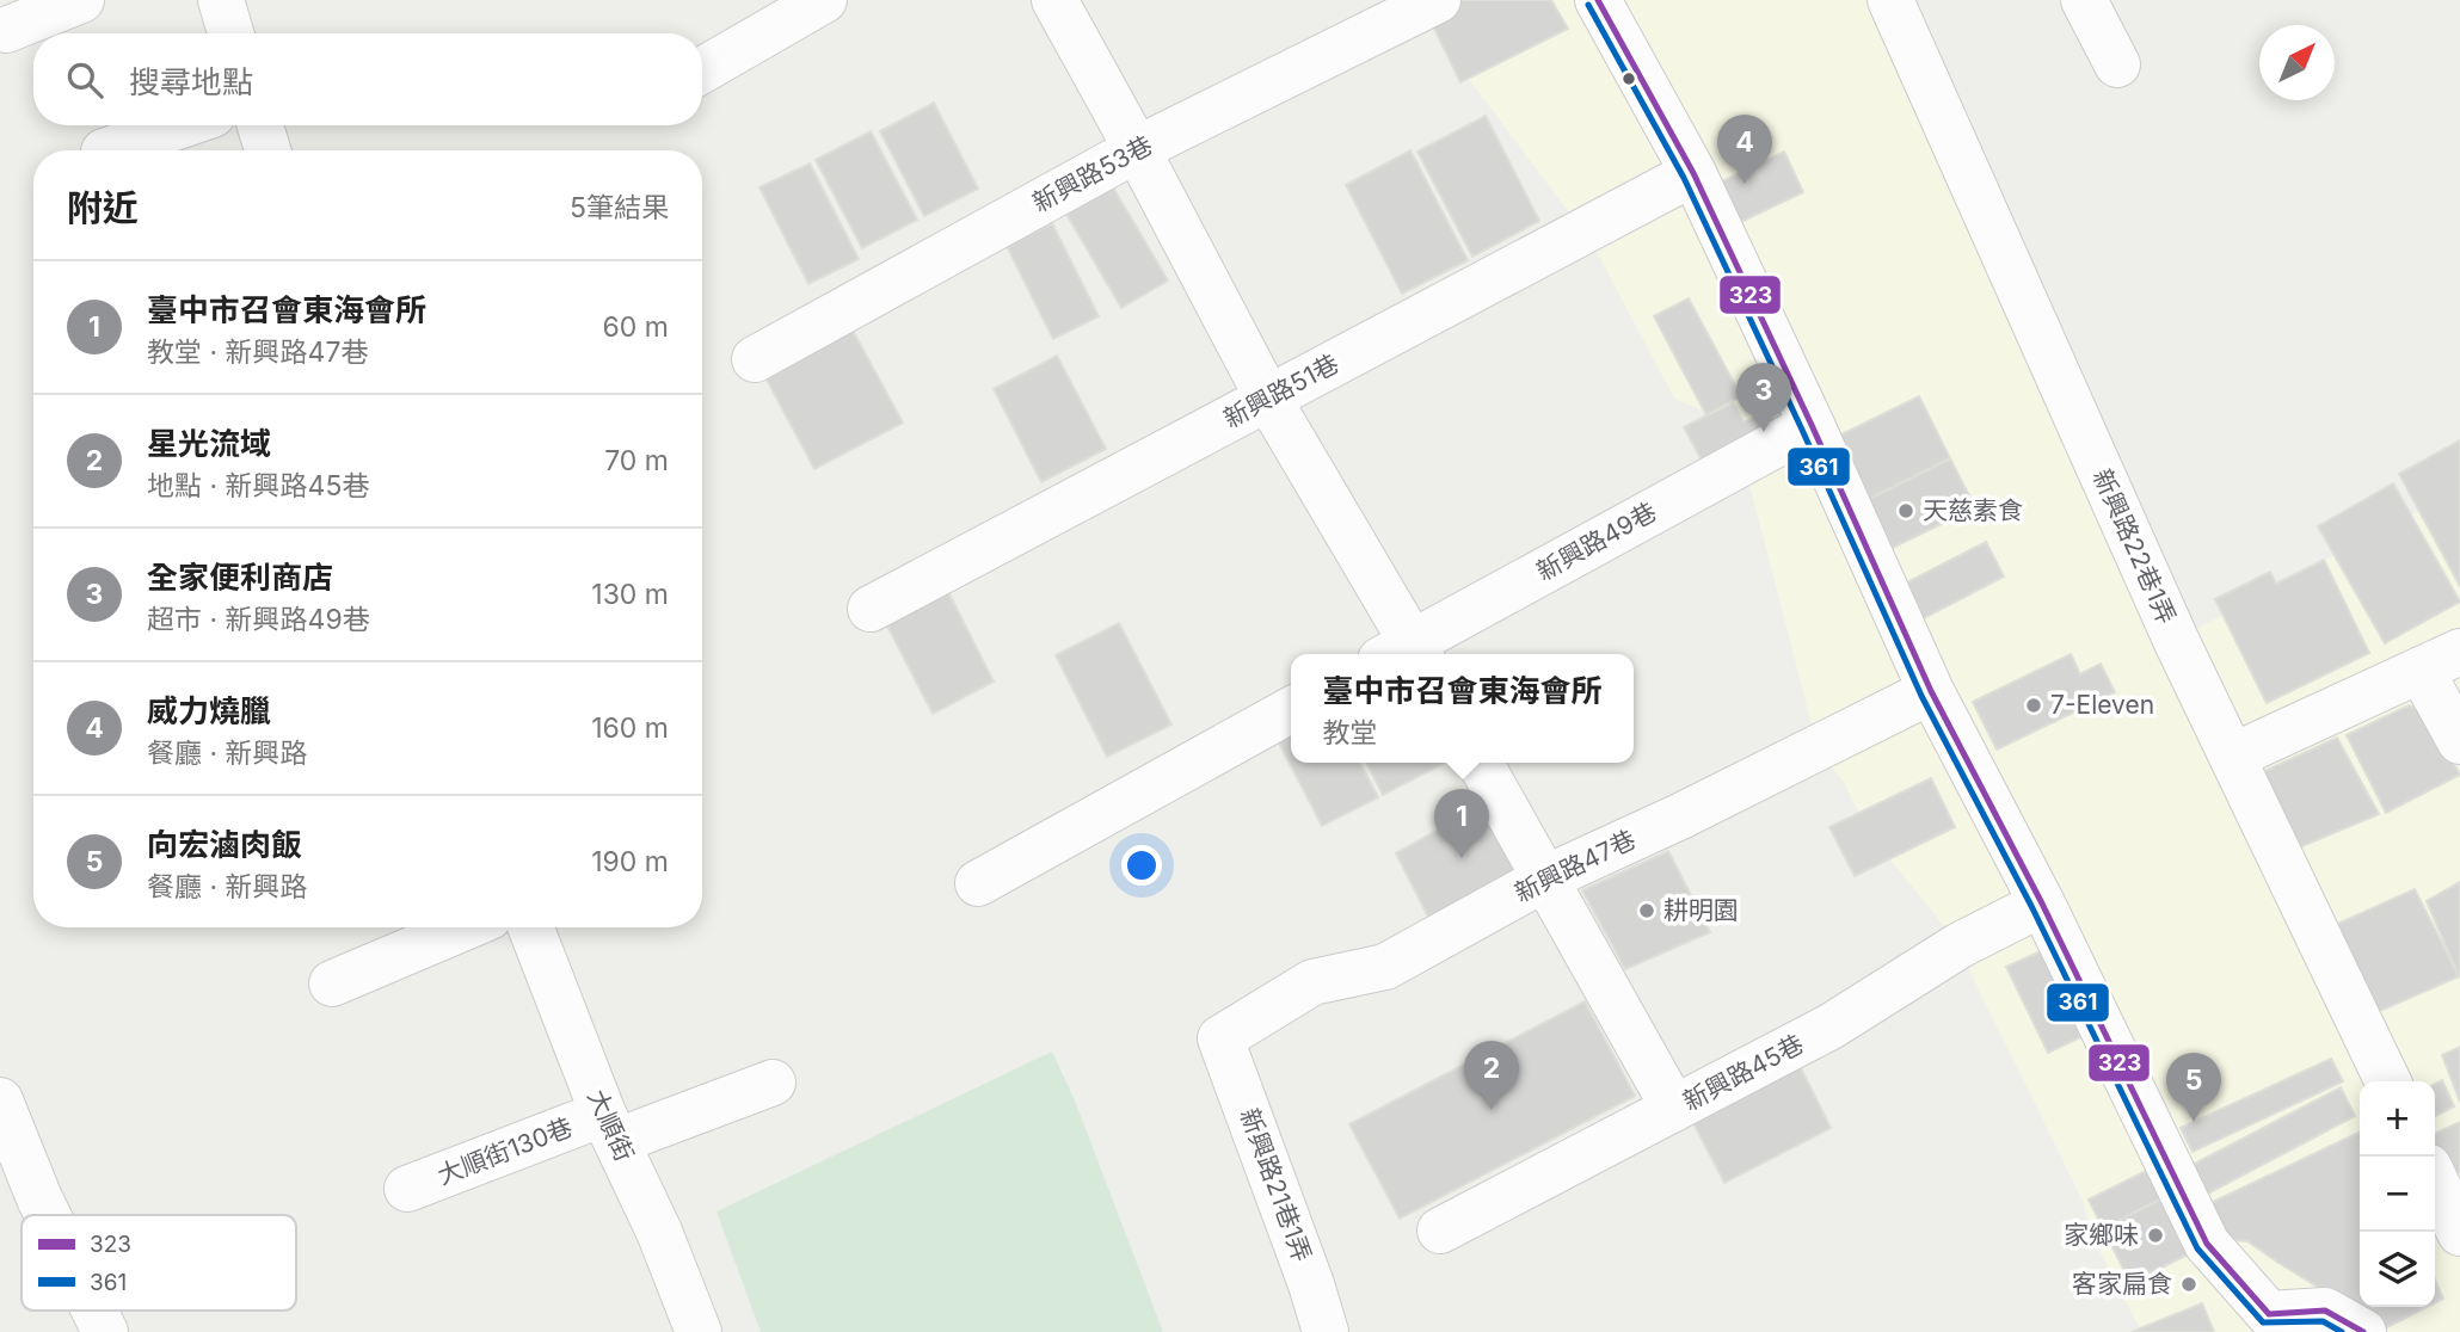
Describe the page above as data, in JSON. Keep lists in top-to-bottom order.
{
  "streets": {
    "street": [
      "新興路53巷",
      "新興路51巷",
      "新興路49巷",
      "新興路22巷1弄",
      "新興路47巷",
      "新興路45巷",
      "大順街",
      "大順街130巷",
      "新興路21巷1弄"
    ]
  },
  "crossings": [
    ["新興路47巷", "新興路21巷1弄"],
    ["大順街", "大順街130巷"]
  ],
  "places": [
    "天慈素食",
    "7-Eleven",
    "耕明園",
    "家鄉味",
    "客家扁食"
  ],
  "lines": ["transit line 323", "transit line 361"],
  "legend": ["323", "361"],
  "north": "top right",
  "page": {
    "search": "搜尋地點",
    "pins": [
      "4",
      "3",
      "1",
      "2",
      "5"
    ],
    "heading": ["附近", "5筆結果"],
    "list": [
      {
        "mark": "1",
        "name": "臺中市召會東海會所",
        "note": "教堂 · 新興路47巷",
        "value": "60 m"
      },
      {
        "mark": "2",
        "name": "星光流域",
        "note": "地點 · 新興路45巷",
        "value": "70 m"
      },
      {
        "mark": "3",
        "name": "全家便利商店",
        "note": "超市 · 新興路49巷",
        "value": "130 m"
      },
      {
        "mark": "4",
        "name": "威力燒臘",
        "note": "餐廳 · 新興路",
        "value": "160 m"
      },
      {
        "mark": "5",
        "name": "向宏滷肉飯",
        "note": "餐廳 · 新興路",
        "value": "190 m"
      }
    ],
    "popup": ["臺中市召會東海會所", "教堂"],
    "map_buttons": ["+", "−"]
  }
}
